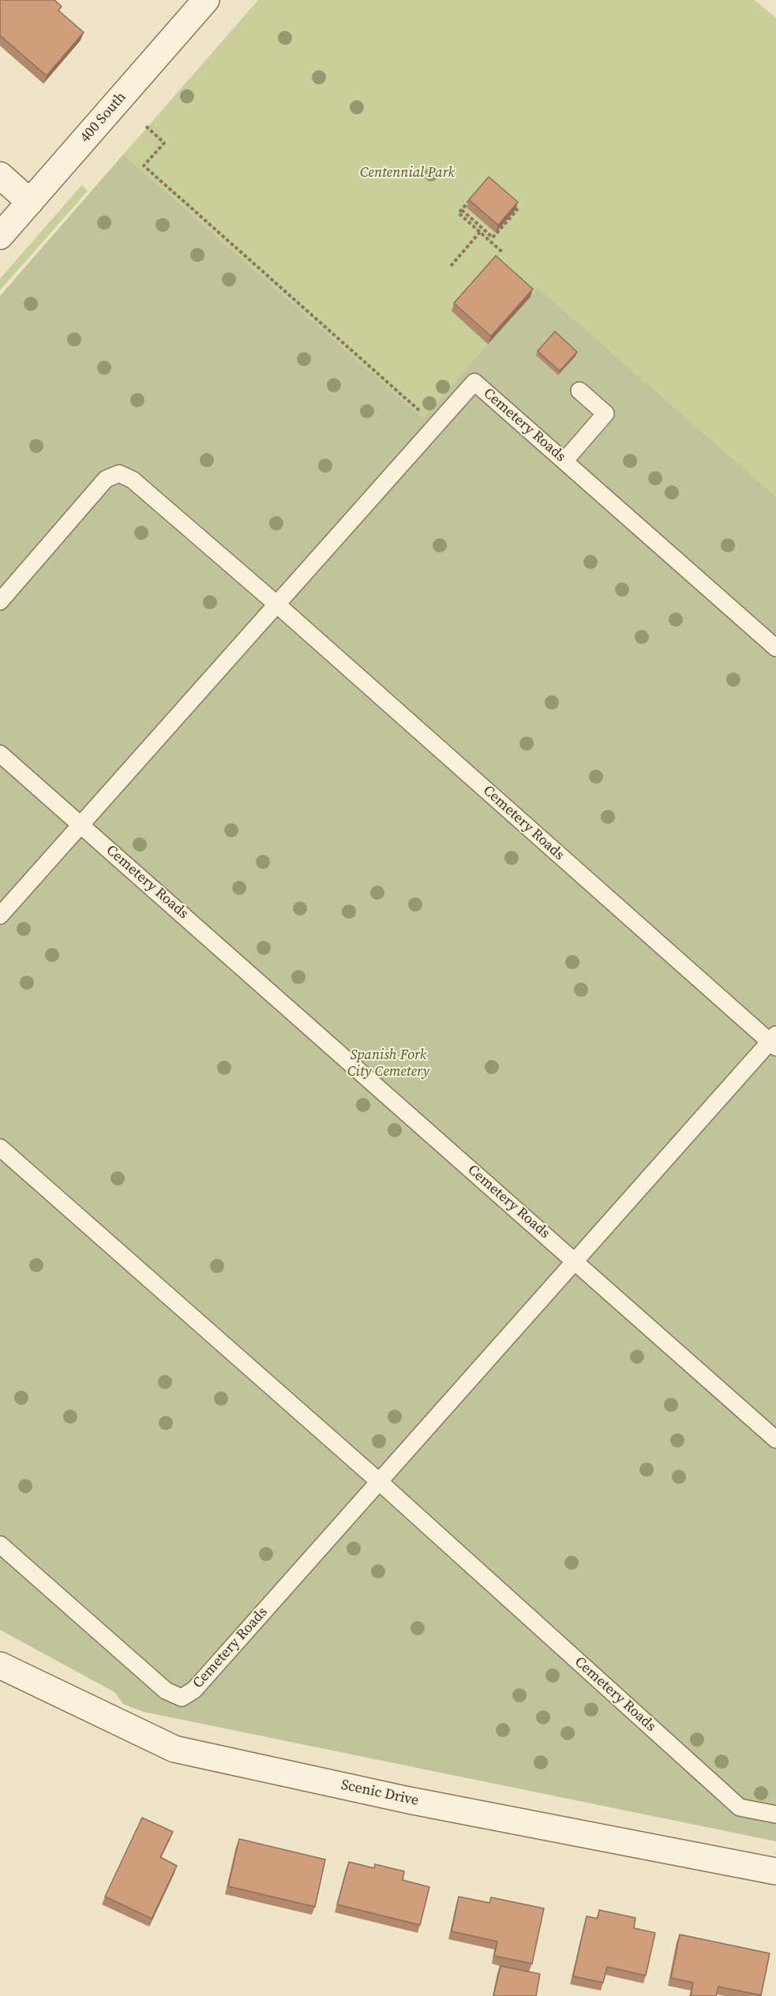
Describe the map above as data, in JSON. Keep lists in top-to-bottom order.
{
  "streets": {
    "street": ["400 South", "Scenic Drive"],
    "lane": ["Cemetery Roads"]
  },
  "parks": ["Centennial Park", "Spanish Fork City Cemetery"]
}
